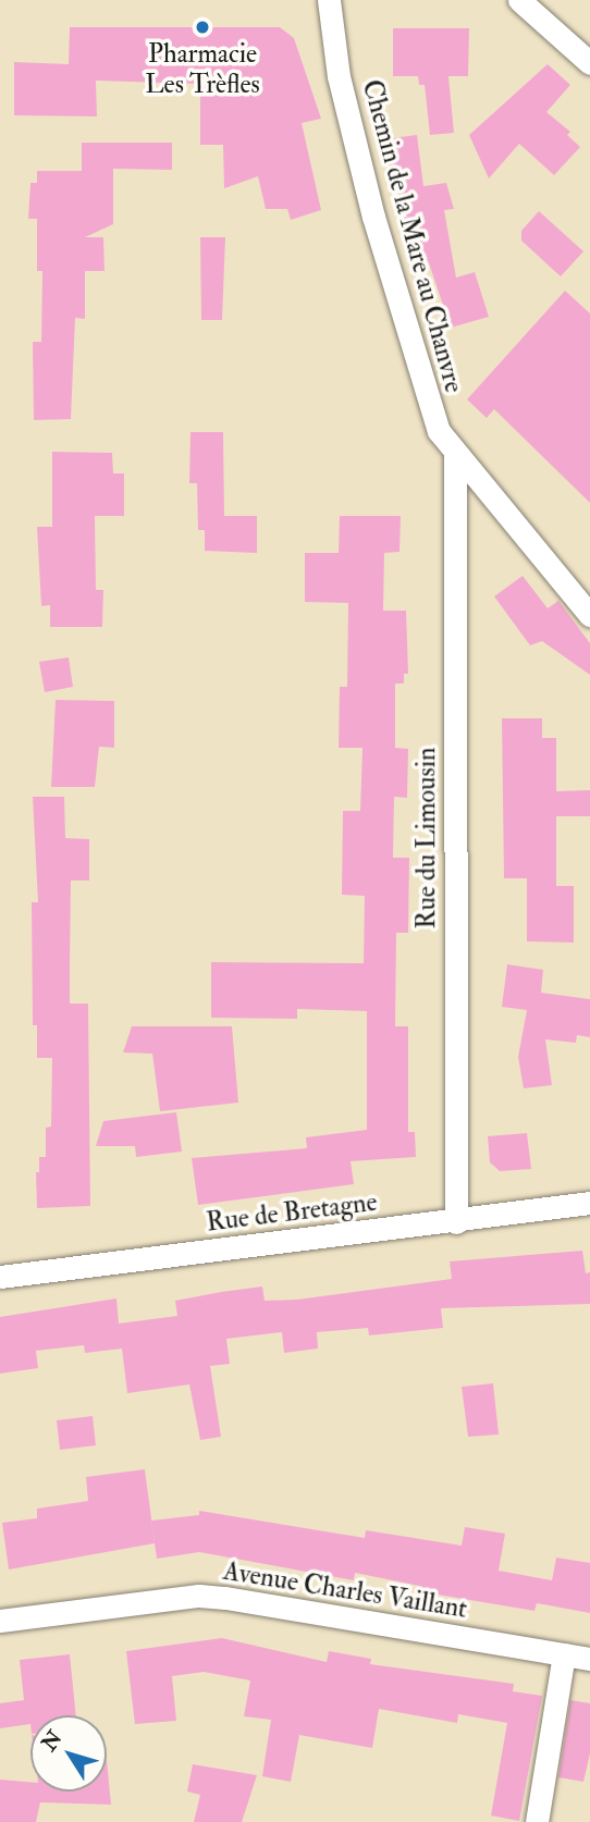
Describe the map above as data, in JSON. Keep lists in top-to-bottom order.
{
  "streets": {
    "street": [
      "Chemin de la Mare au Chanvre",
      "Rue du Limousin",
      "Rue de Bretagne",
      "Avenue Charles Vaillant"
    ]
  },
  "crossings": [
    ["Chemin de la Mare au Chanvre", "Rue du Limousin"],
    ["Rue du Limousin", "Rue de Bretagne"]
  ],
  "places": ["Pharmacie Les Trèfles"],
  "north": "top left"
}
